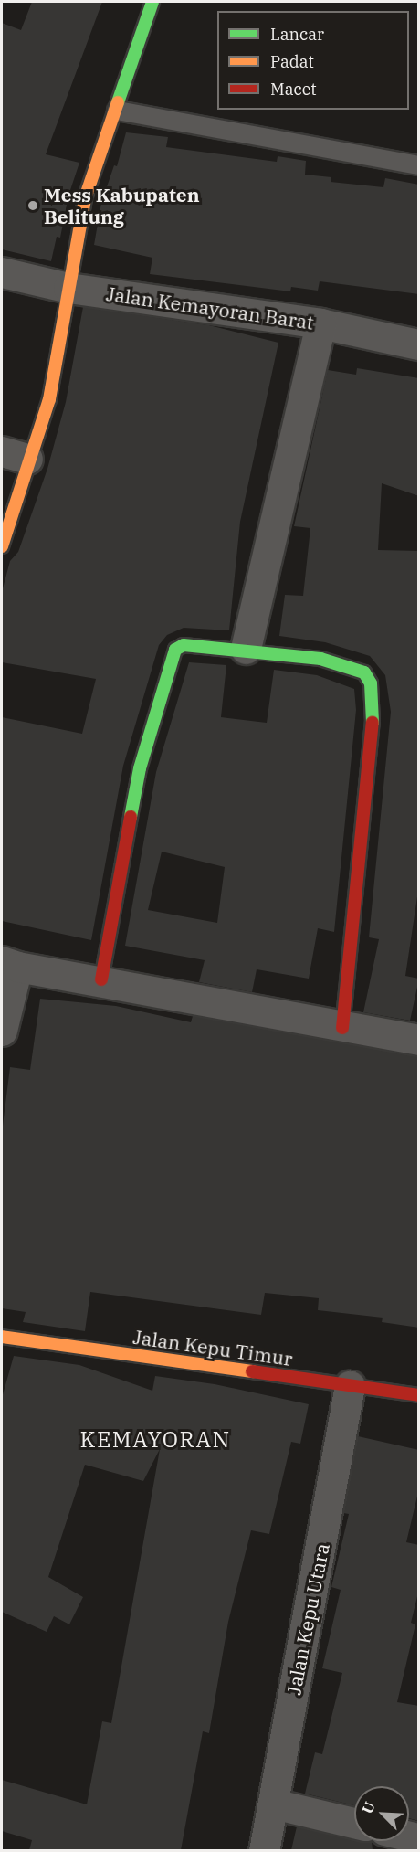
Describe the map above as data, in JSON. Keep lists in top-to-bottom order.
{
  "streets": {
    "street": ["Jalan Kemayoran Barat", "Jalan Kepu Timur", "Jalan Kepu Utara"]
  },
  "crossings": [
    ["Jalan Kepu Timur", "Jalan Kepu Utara"]
  ],
  "districts": ["KEMAYORAN"],
  "places": ["Mess Kabupaten Belitung"],
  "legend": ["Lancar", "Padat", "Macet"],
  "north": "top left"
}
